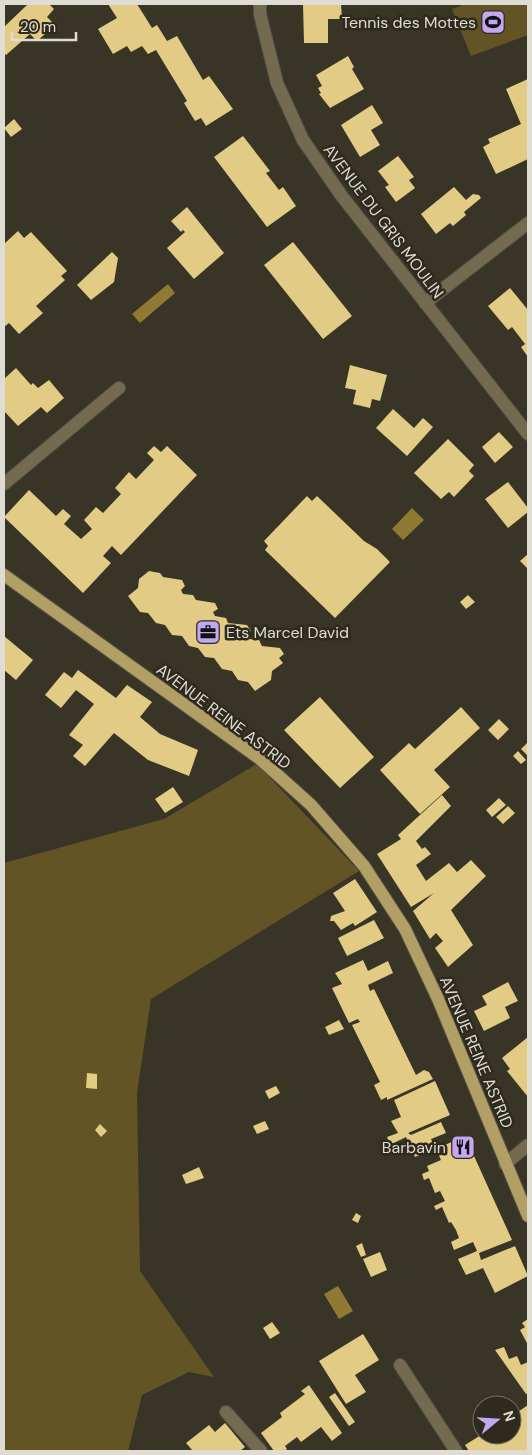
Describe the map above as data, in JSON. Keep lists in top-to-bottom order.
{
  "streets": {
    "main road": ["AVENUE REINE ASTRID"],
    "street": ["AVENUE DU GRIS MOULIN"]
  },
  "places": {
    "sports": ["Tennis des Mottes"],
    "office": ["Ets Marcel David"],
    "restaurant": ["Barbavin"]
  },
  "scale_bar": "20 m",
  "north": "right"
}
